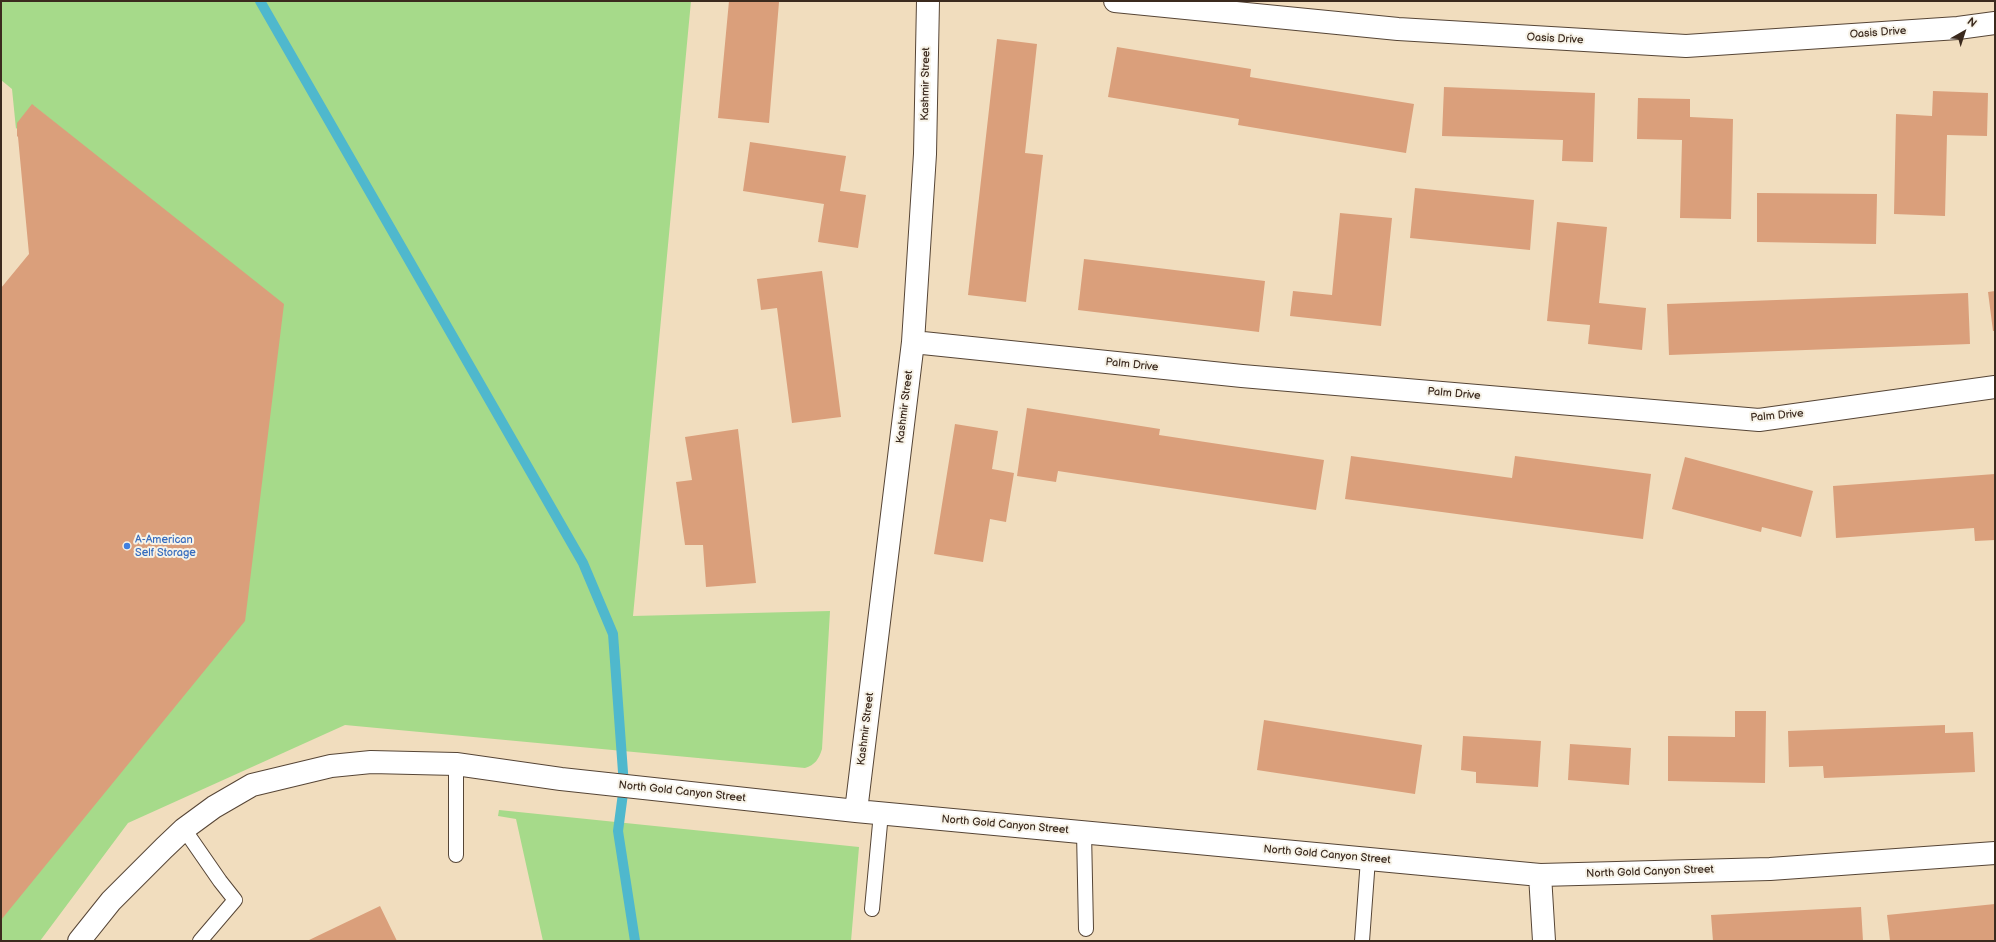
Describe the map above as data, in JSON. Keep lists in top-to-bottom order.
{
  "streets": {
    "street": [
      "Oasis Drive",
      "Kashmir Street",
      "Palm Drive",
      "North Gold Canyon Street"
    ]
  },
  "crossings": [
    ["Kashmir Street", "Palm Drive"],
    ["Kashmir Street", "North Gold Canyon Street"]
  ],
  "places": ["A-American Self Storage"],
  "north": "top right"
}
